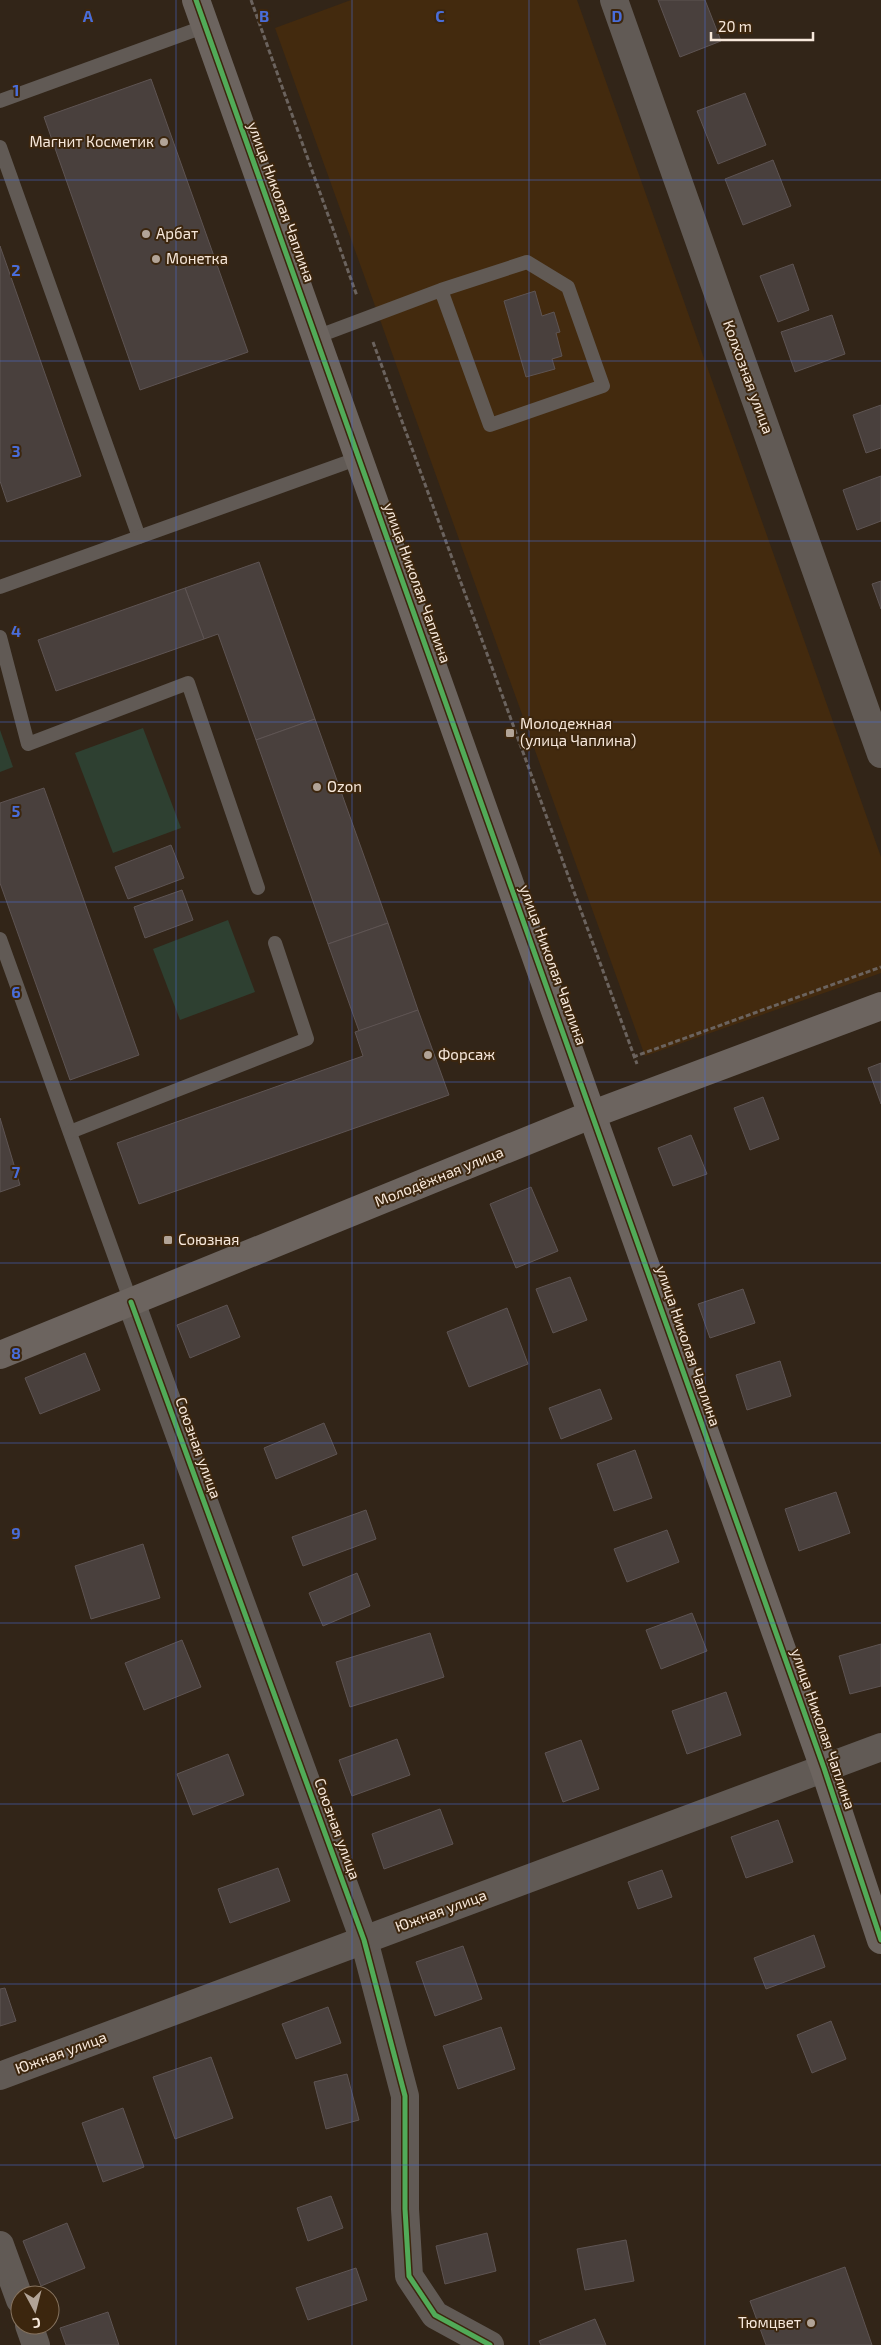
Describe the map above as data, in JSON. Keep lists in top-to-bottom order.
{
  "streets": {
    "street": [
      "улица Николая Чаплина",
      "Колхозная улица",
      "Молодёжная улица",
      "Союзная улица",
      "Южная улица"
    ]
  },
  "crossings": [
    ["улица Николая Чаплина", "Молодёжная улица"],
    ["улица Николая Чаплина", "Южная улица"],
    ["Молодёжная улица", "Союзная улица"],
    ["Союзная улица", "Южная улица"]
  ],
  "places": {
    "other": [
      "Магнит Косметик",
      "Арбат",
      "Монетка",
      "Ozon",
      "Форсаж",
      "Тюмцвет"
    ],
    "transit": ["Молодежная (улица Чаплина)", "Союзная"]
  },
  "scale_bar": "20 m",
  "north": "bottom",
  "grid": {
    "columns": [
      "A",
      "B",
      "C",
      "D"
    ],
    "rows": [
      "1",
      "2",
      "3",
      "4",
      "5",
      "6",
      "7",
      "8",
      "9"
    ]
  }
}
